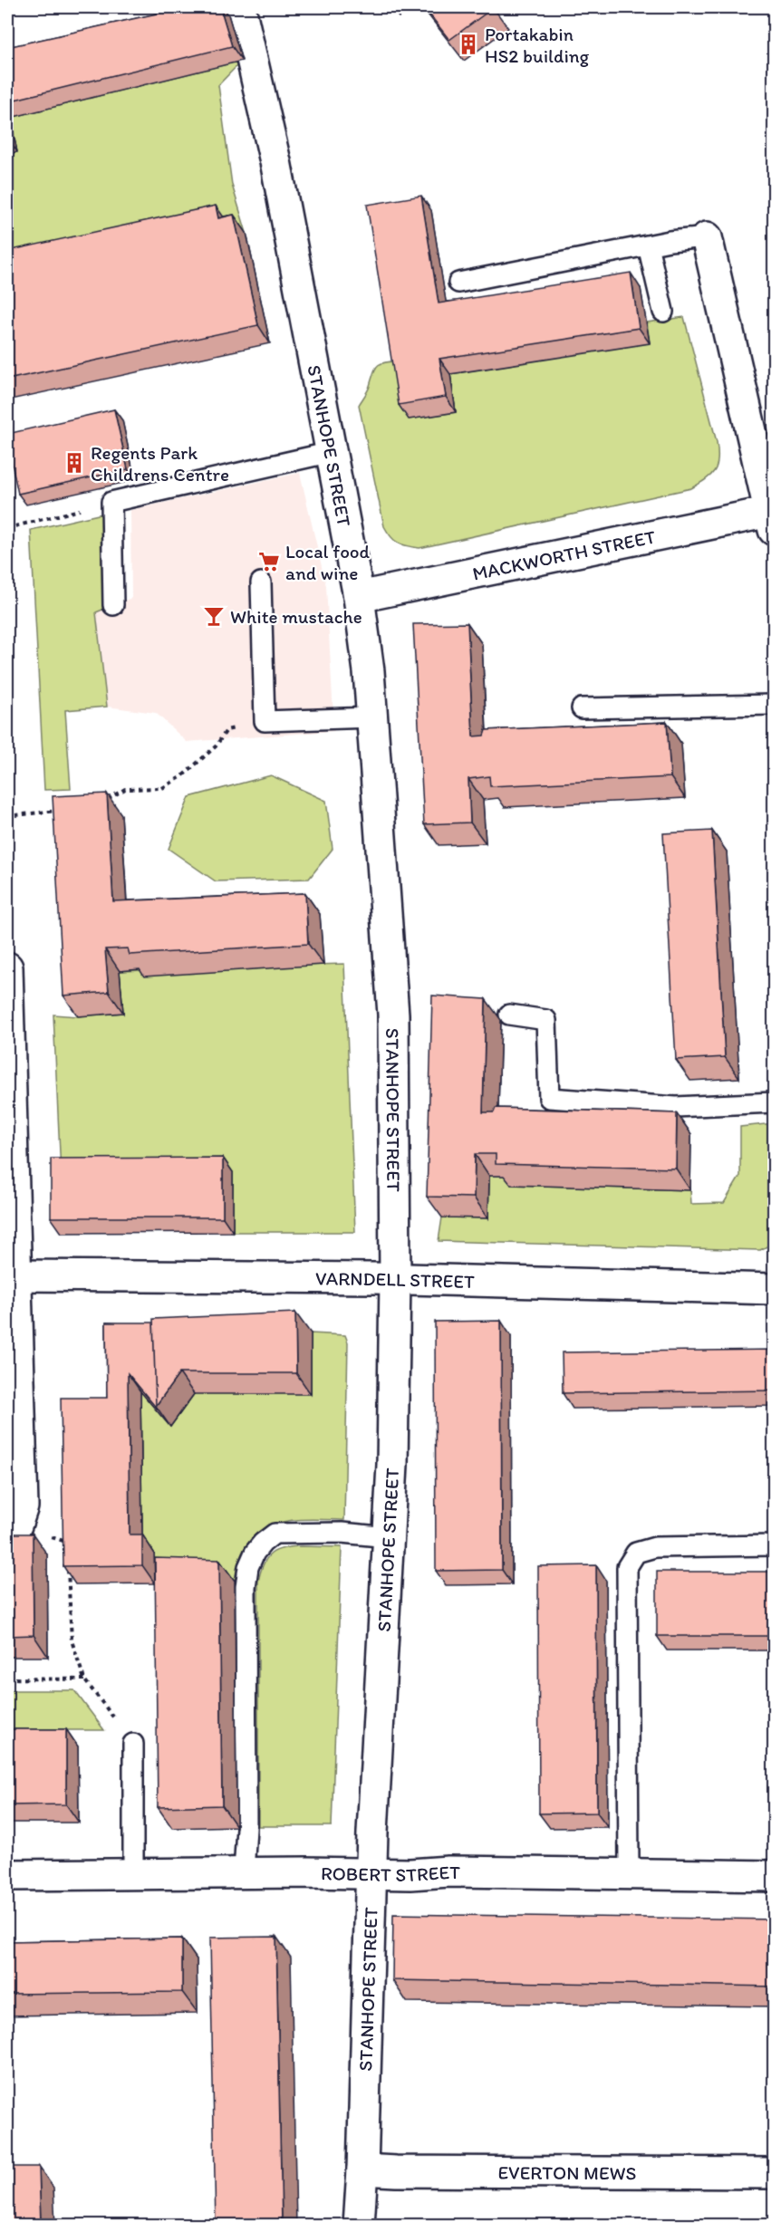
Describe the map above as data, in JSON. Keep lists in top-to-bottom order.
{
  "streets": {
    "street": [
      "STANHOPE STREET",
      "MACKWORTH STREET",
      "VARNDELL STREET",
      "ROBERT STREET",
      "EVERTON MEWS"
    ]
  },
  "crossings": [
    ["STANHOPE STREET", "MACKWORTH STREET"],
    ["STANHOPE STREET", "VARNDELL STREET"],
    ["STANHOPE STREET", "ROBERT STREET"],
    ["STANHOPE STREET", "EVERTON MEWS"]
  ],
  "places": {
    "building": ["Portakabin HS2 building", "Regents Park Childrens Centre"],
    "supermarket": ["Local food and wine"],
    "bar": ["White mustache"]
  }
}
